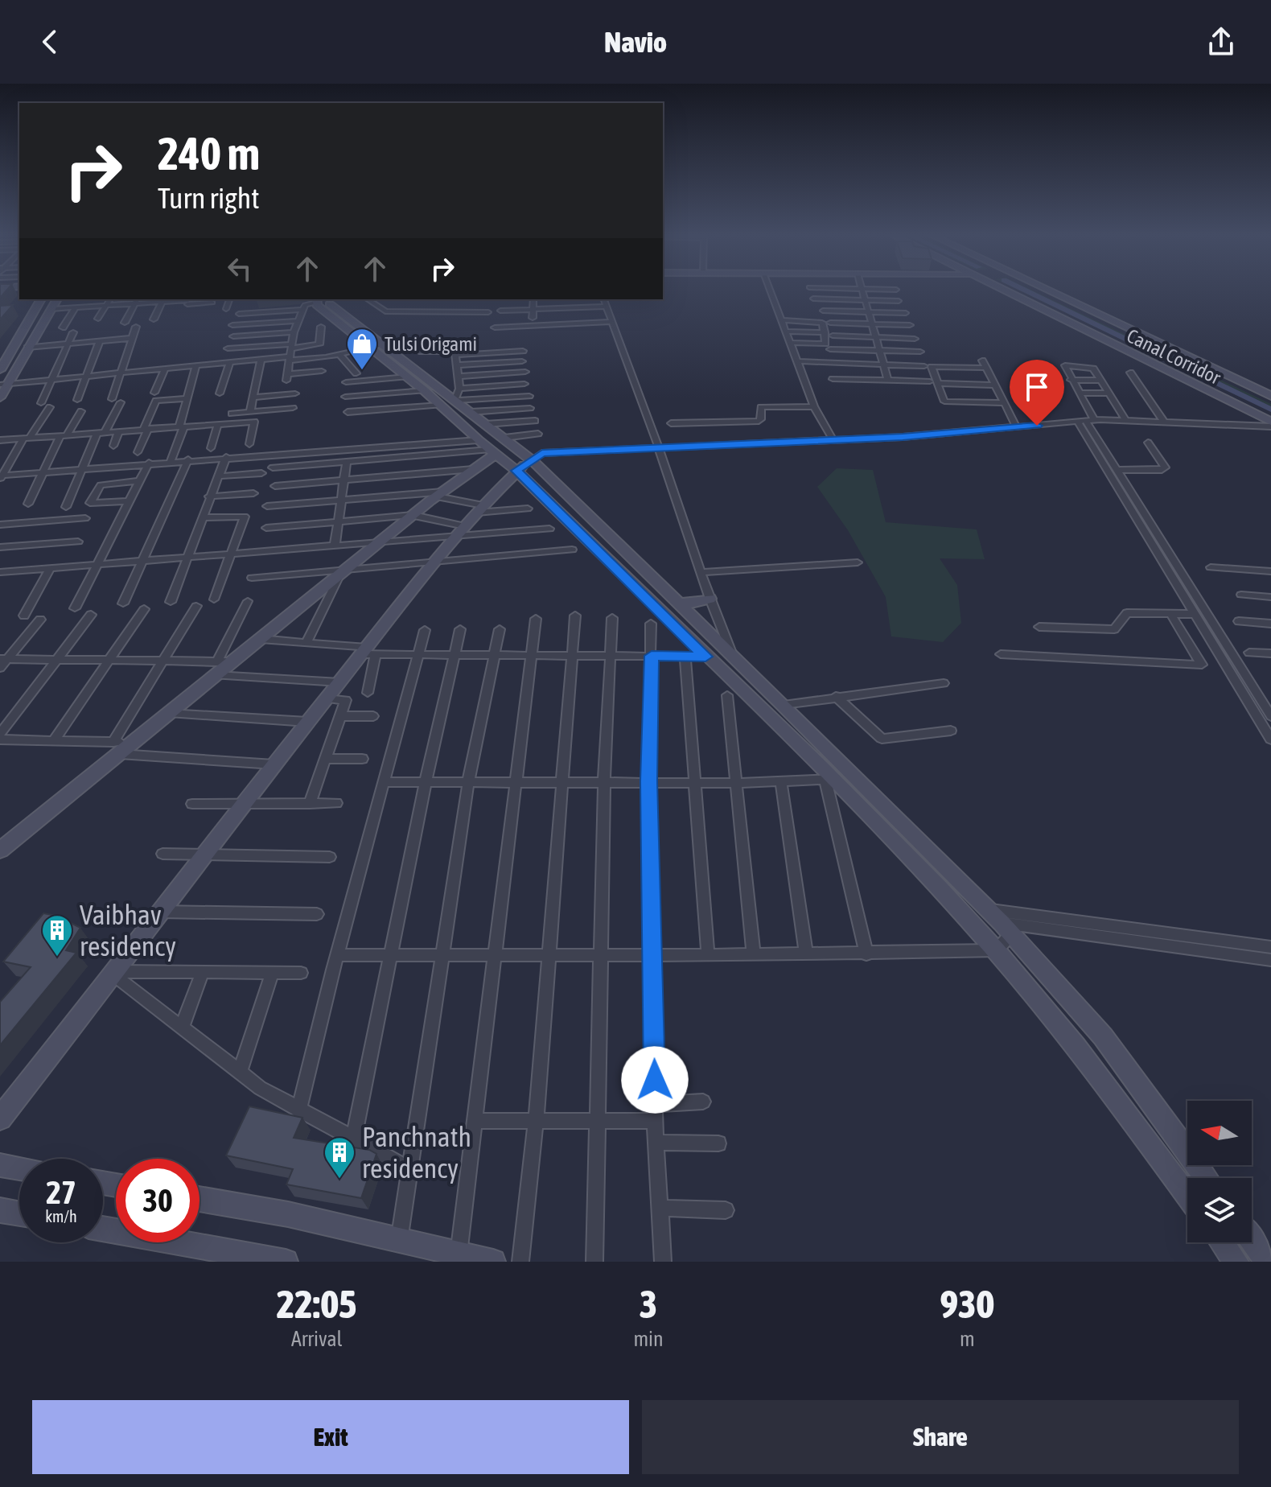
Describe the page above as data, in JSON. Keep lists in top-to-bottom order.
{
  "streets": {
    "street": ["Canal Corridor"]
  },
  "places": {
    "shop": ["Tulsi Origami"],
    "building": ["Vaibhav residency", "Panchnath residency"]
  },
  "north": "left",
  "page": {
    "header": "Navio",
    "turn": ["240 m", "Turn right"],
    "speed": "27 km/h",
    "limit": "30",
    "eta": [
      "22:05",
      "Arrival",
      "3",
      "min",
      "930",
      "m"
    ],
    "buttons": ["Exit", "Share"]
  }
}
